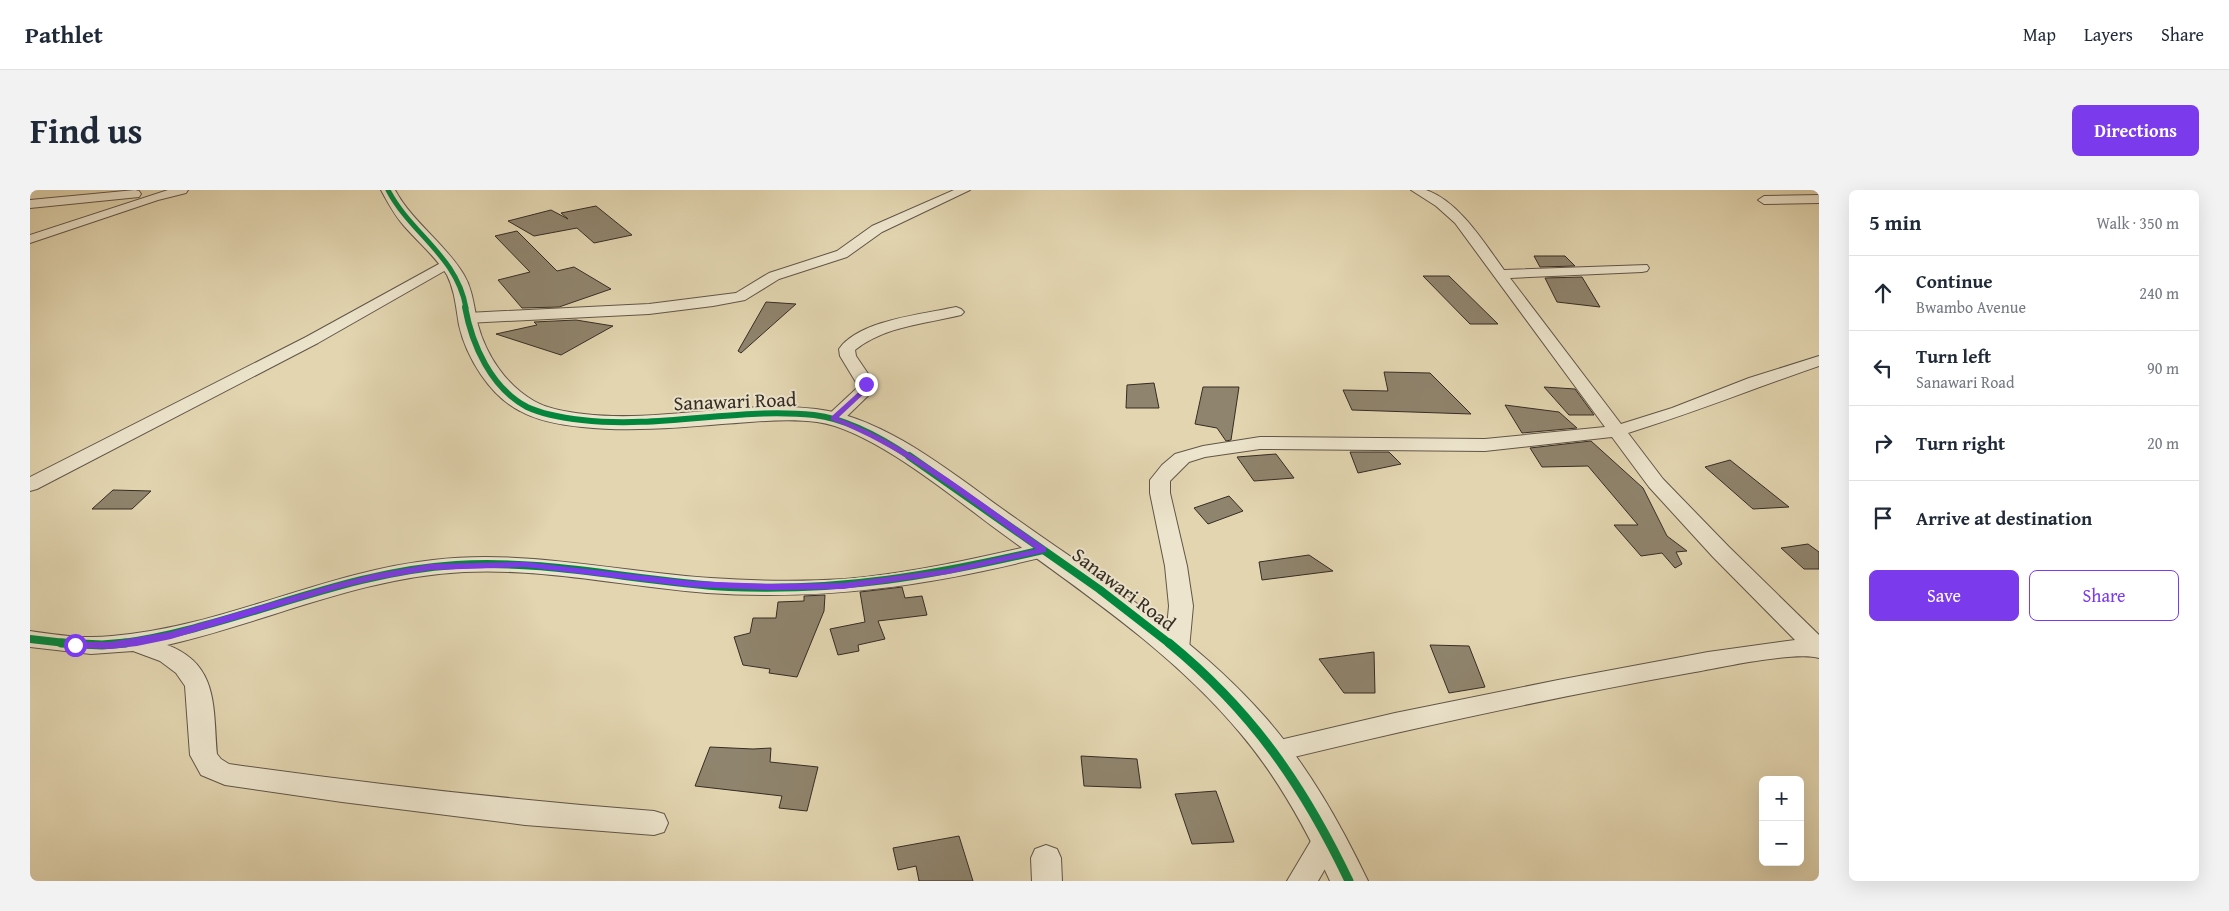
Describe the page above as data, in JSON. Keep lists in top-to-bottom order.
{
  "streets": {
    "street": ["Sanawari Road"]
  },
  "page": {
    "header": "Pathlet",
    "nav": ["Map", "Layers", "Share"],
    "title": "Find us",
    "buttons": [
      "Directions",
      ["Save", "Share"]
    ],
    "heading": ["5 min", "Walk · 350 m"],
    "list": [
      ["Continue", "Bwambo Avenue", "240 m"],
      ["Turn left", "Sanawari Road", "90 m"],
      ["Turn right", "20 m"],
      "Arrive at destination"
    ],
    "map_buttons": ["+", "−"]
  }
}
